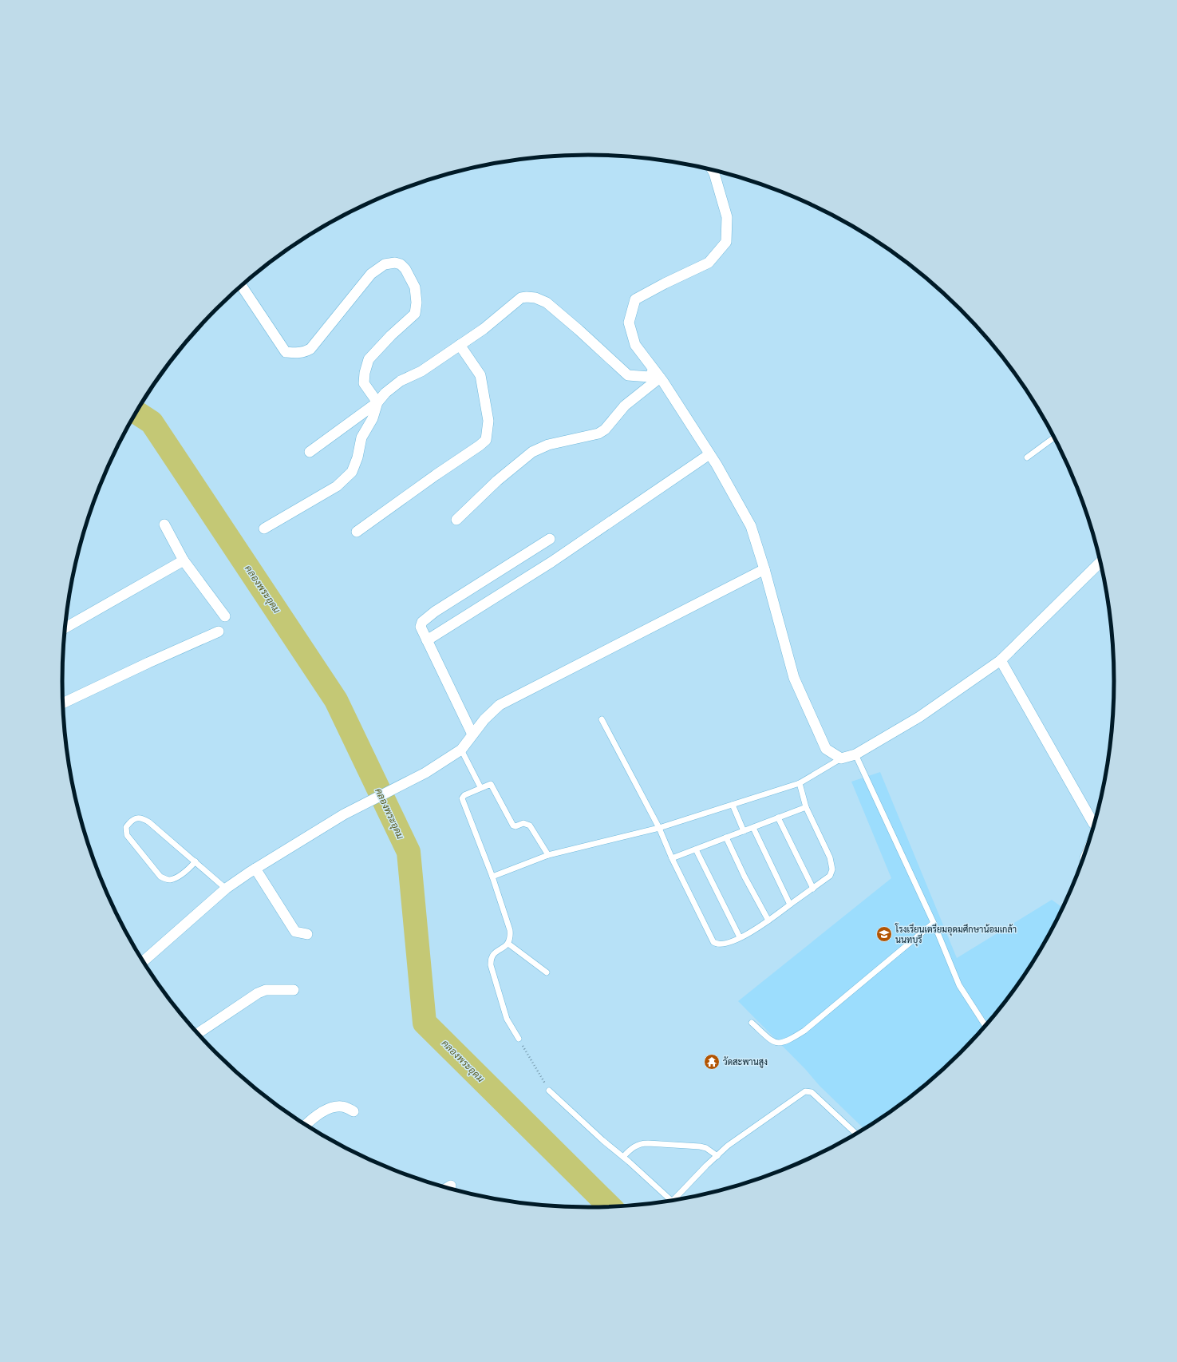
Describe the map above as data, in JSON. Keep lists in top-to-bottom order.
{
  "water": ["คลองพระอุดม"],
  "places": {
    "school or university": ["โรงเรียนเตรียมอุดมศึกษาน้อมเกล้า นนทบุรี"],
    "temple": ["วัดสะพานสูง"]
  }
}
